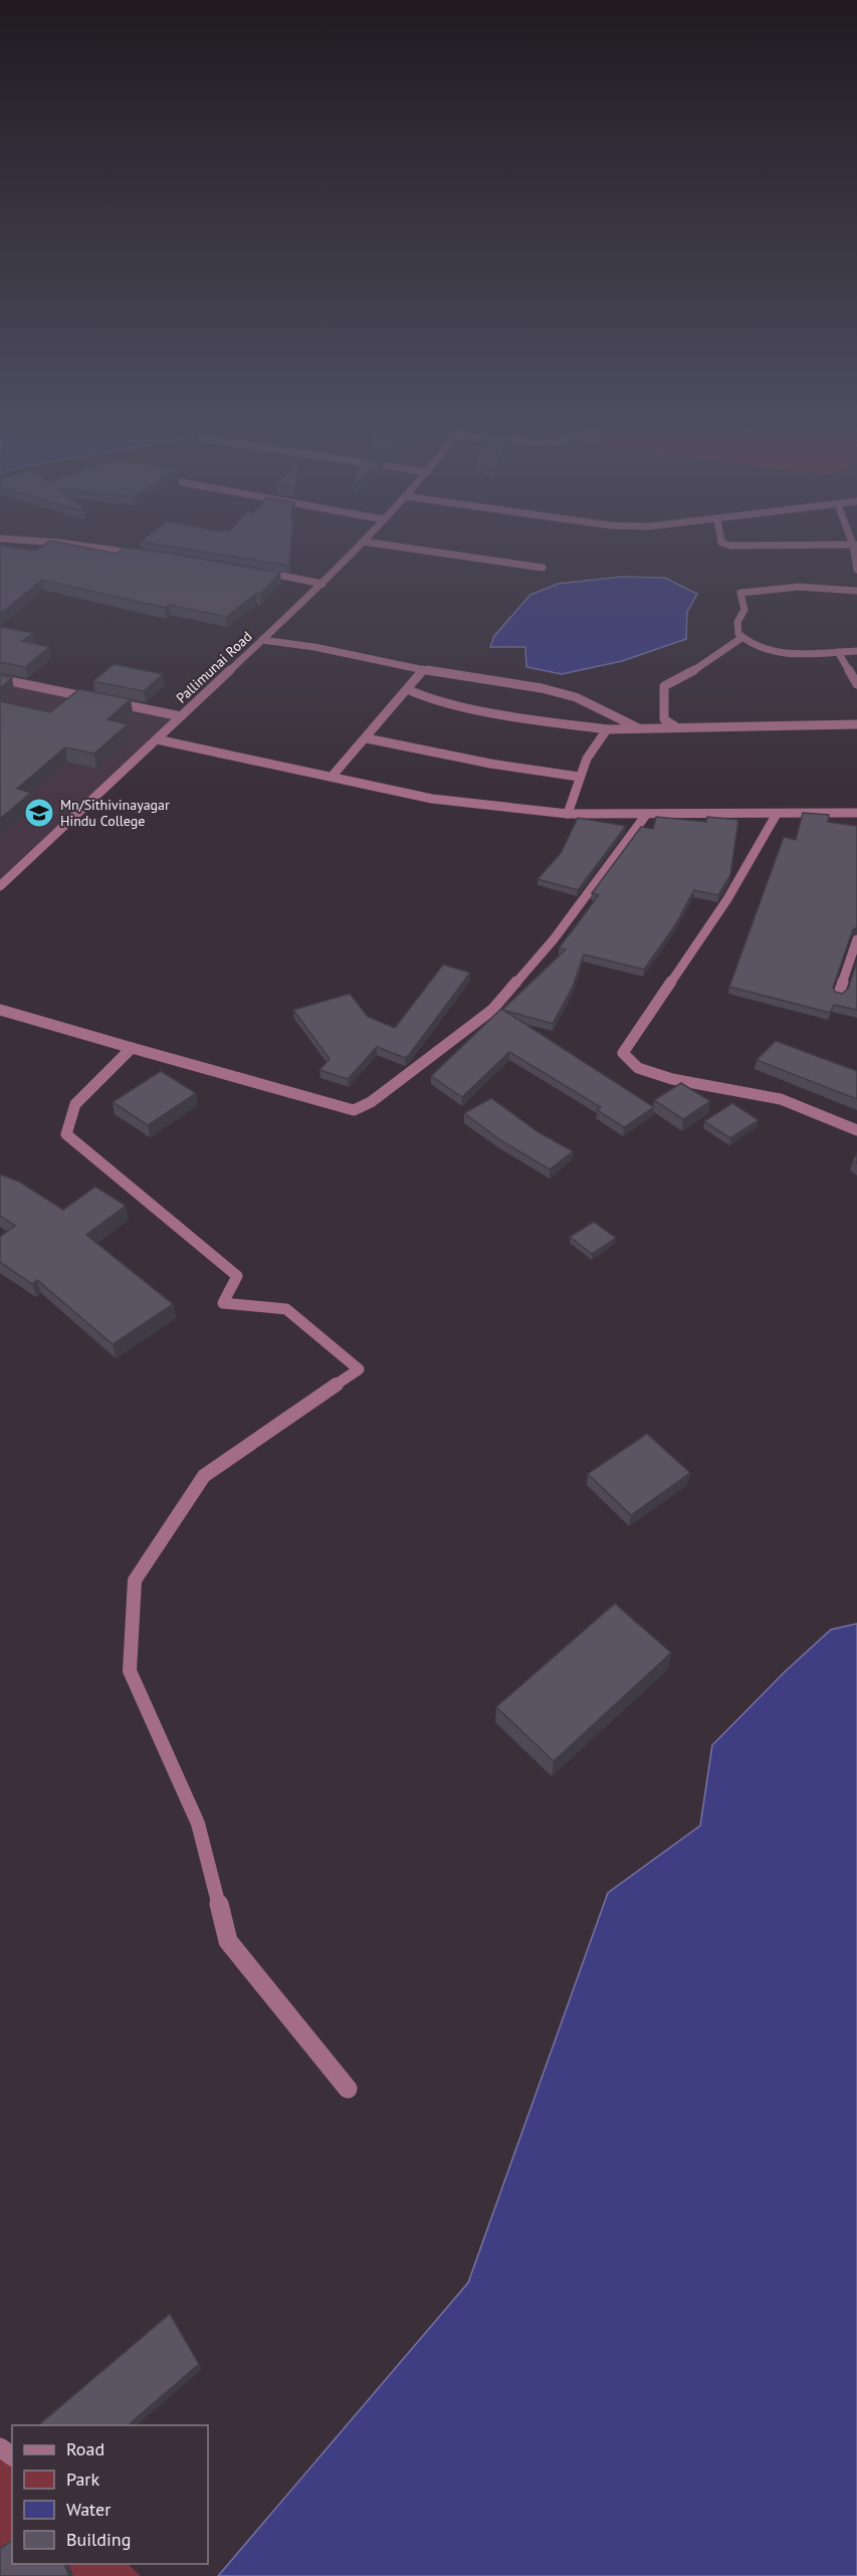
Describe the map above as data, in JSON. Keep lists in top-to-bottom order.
{
  "streets": {
    "street": ["Pallimunai Road"]
  },
  "places": {
    "school or university": ["Mn/Sithivinayagar Hindu College"]
  },
  "legend": [
    "Road",
    "Park",
    "Water",
    "Building"
  ]
}
